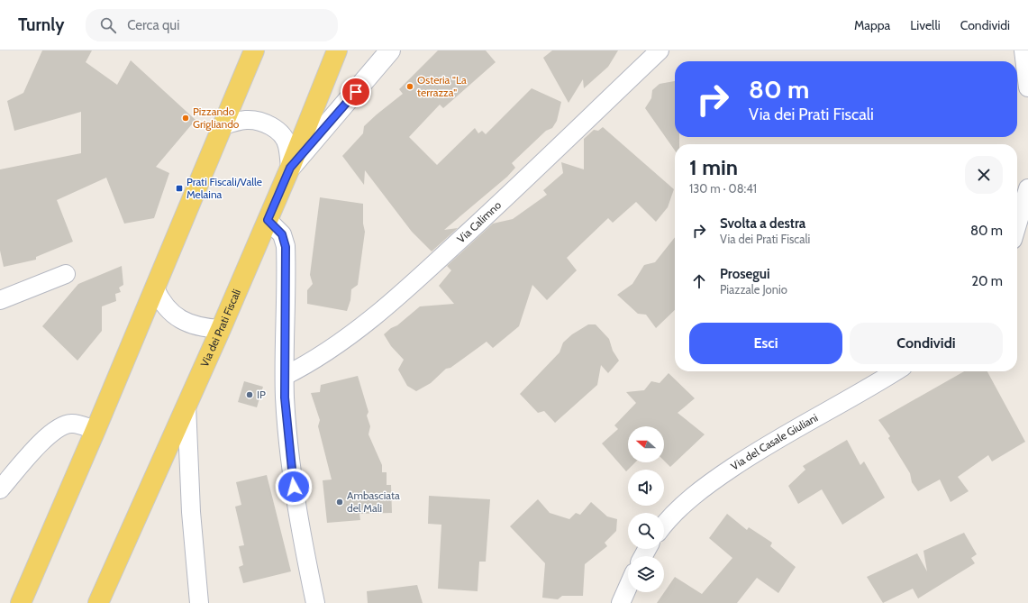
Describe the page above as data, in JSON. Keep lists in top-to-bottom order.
{
  "streets": {
    "main road": ["Via dei Prati Fiscali"],
    "street": ["Via Calimno", "Via del Casale Giuliani"]
  },
  "places": {
    "other": [
      "Osteria \"La terrazza\"",
      "Pizzando Grigliando",
      "IP",
      "Ambasciata del Mali"
    ],
    "transit": ["Prati Fiscali/Valle Melaina"]
  },
  "north": "left",
  "page": {
    "header": "Turnly",
    "search": "Cerca qui",
    "nav": ["Mappa", "Livelli", "Condividi"],
    "turn": ["80 m", "Via dei Prati Fiscali"],
    "heading": ["1 min", "130 m · 08:41"],
    "list": [
      {
        "name": "Svolta a destra",
        "note": "Via dei Prati Fiscali",
        "value": "80 m"
      },
      {
        "name": "Prosegui",
        "note": "Piazzale Jonio",
        "value": "20 m"
      }
    ],
    "buttons": ["Esci", "Condividi"]
  }
}
